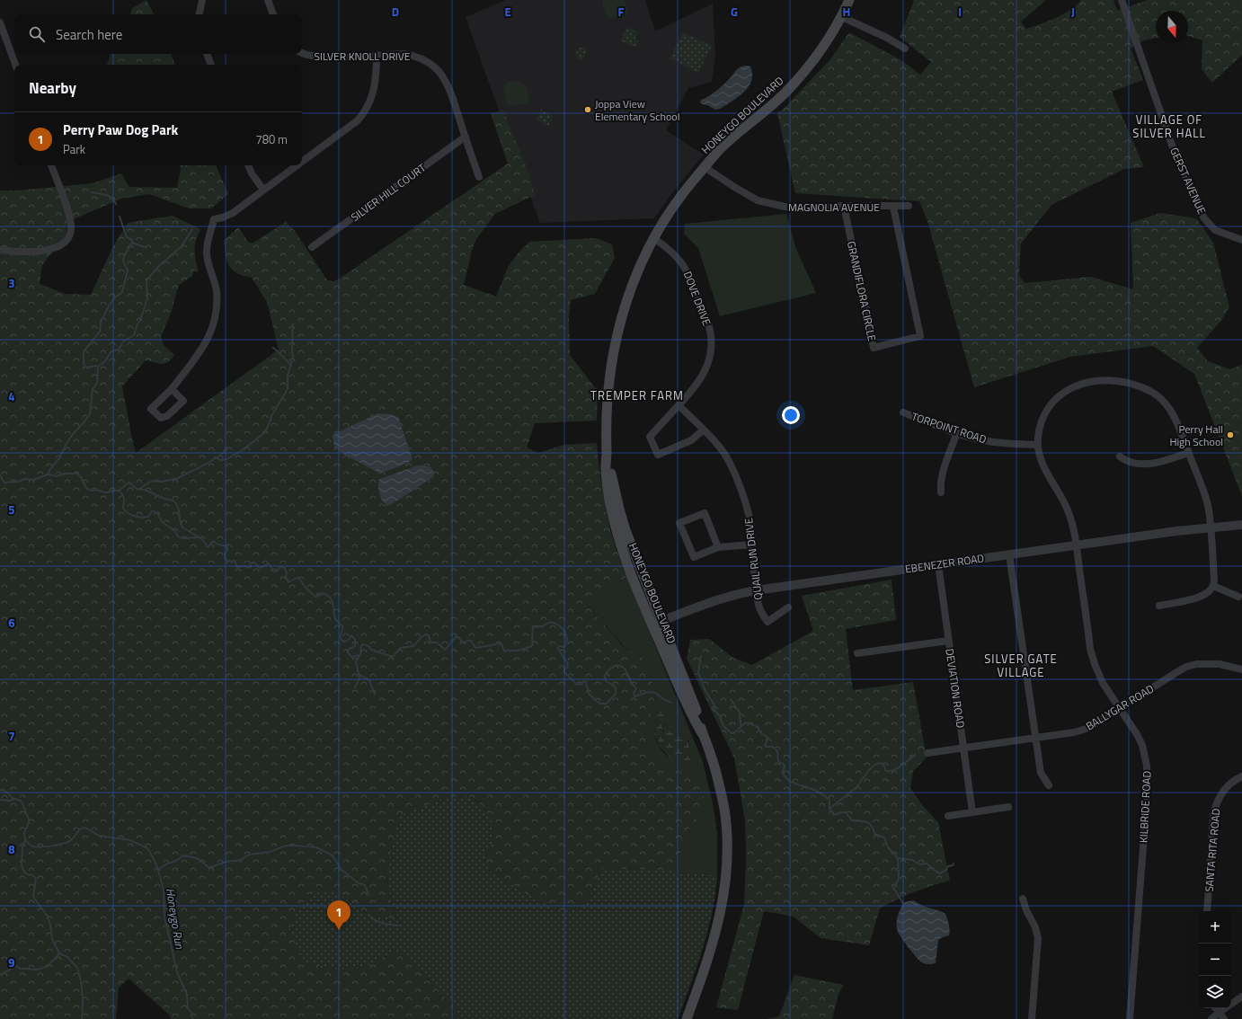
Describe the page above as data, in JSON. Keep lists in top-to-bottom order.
{
  "streets": {
    "main road": ["HONEYGO BOULEVARD"],
    "street": [
      "SILVER KNOLL DRIVE",
      "GERST AVENUE",
      "SILVER HILL COURT",
      "MAGNOLIA AVENUE",
      "GRANDIFLORA CIRCLE",
      "DOVE DRIVE",
      "TORPOINT ROAD",
      "QUAIL RUN DRIVE",
      "EBENEZER ROAD",
      "DEVIATION ROAD",
      "BALLYGAR ROAD",
      "KILBRIDE ROAD",
      "SANTA RITA ROAD"
    ]
  },
  "crossings": [
    ["SILVER KNOLL DRIVE", "SILVER HILL COURT"],
    ["HONEYGO BOULEVARD", "MAGNOLIA AVENUE"],
    ["HONEYGO BOULEVARD", "DOVE DRIVE"],
    ["HONEYGO BOULEVARD", "EBENEZER ROAD"],
    ["MAGNOLIA AVENUE", "GRANDIFLORA CIRCLE"],
    ["DOVE DRIVE", "QUAIL RUN DRIVE"],
    ["TORPOINT ROAD", "KILBRIDE ROAD"],
    ["QUAIL RUN DRIVE", "EBENEZER ROAD"],
    ["EBENEZER ROAD", "DEVIATION ROAD"],
    ["EBENEZER ROAD", "KILBRIDE ROAD"],
    ["DEVIATION ROAD", "BALLYGAR ROAD"],
    ["BALLYGAR ROAD", "KILBRIDE ROAD"]
  ],
  "districts": ["VILLAGE OF SILVER HALL", "TREMPER FARM", "SILVER GATE VILLAGE"],
  "water": ["Honeygo Run"],
  "places": ["Joppa View Elementary School", "Perry Hall High School"],
  "north": "bottom",
  "page": {
    "search": "Search here",
    "heading": "Nearby",
    "list": [
      {
        "mark": "1",
        "name": "Perry Paw Dog Park",
        "note": "Park",
        "value": "780 m"
      }
    ],
    "pins": "1",
    "map_buttons": ["+", "−"]
  },
  "grid": {
    "columns": [
      "D",
      "E",
      "F",
      "G",
      "H",
      "I",
      "J"
    ],
    "rows": [
      "3",
      "4",
      "5",
      "6",
      "7",
      "8",
      "9"
    ]
  }
}
